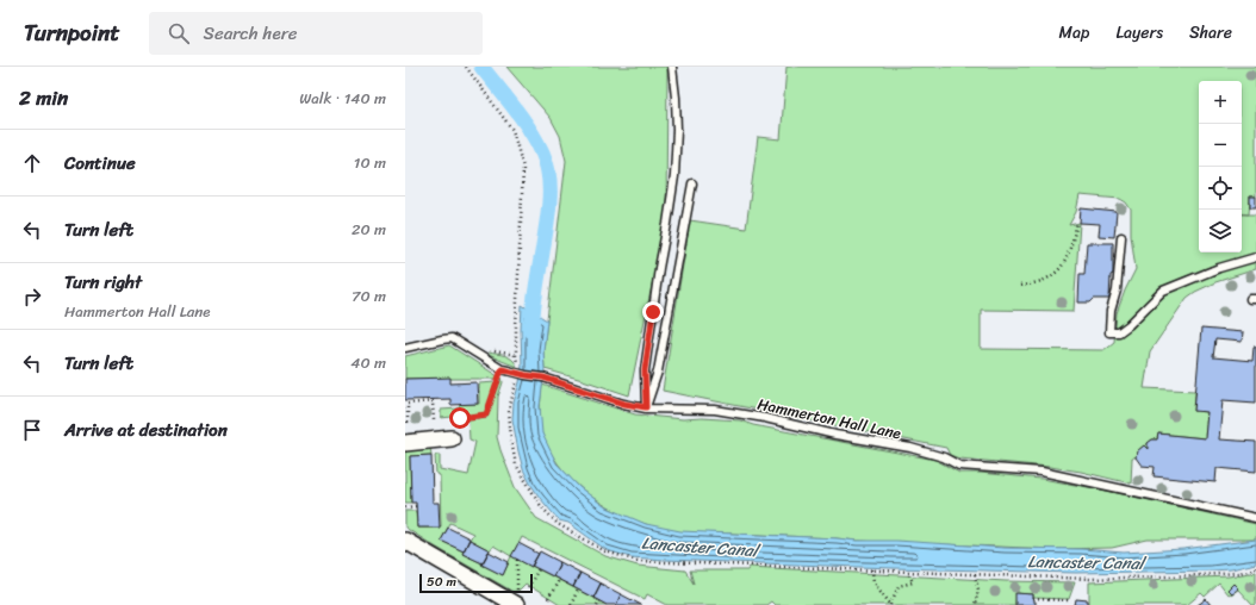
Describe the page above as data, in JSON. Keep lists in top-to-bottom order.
{
  "streets": {
    "lane": ["Hammerton Hall Lane"]
  },
  "water": ["Lancaster Canal"],
  "scale_bar": "50 m",
  "page": {
    "header": "Turnpoint",
    "search": "Search here",
    "nav": ["Map", "Layers", "Share"],
    "heading": ["2 min", "Walk · 140 m"],
    "map_buttons": ["+", "−"],
    "list": [
      ["Continue", "10 m"],
      ["Turn left", "20 m"],
      ["Turn right", "Hammerton Hall Lane", "70 m"],
      ["Turn left", "40 m"],
      "Arrive at destination"
    ],
    "scale": "50 m"
  }
}
